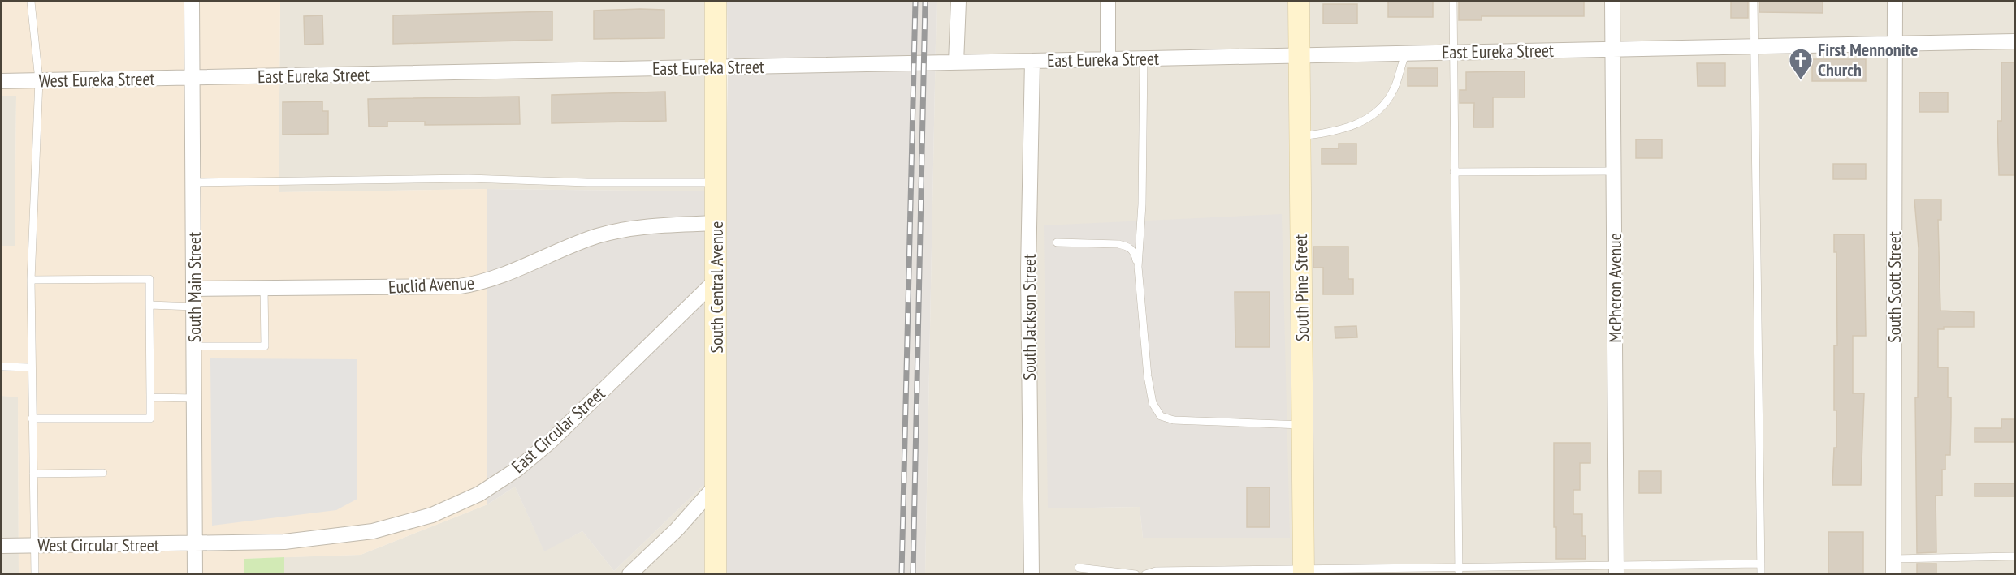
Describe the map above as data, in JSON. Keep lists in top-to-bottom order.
{
  "streets": {
    "street": [
      "East Eureka Street",
      "West Eureka Street",
      "Euclid Avenue",
      "South Main Street",
      "South Central Avenue",
      "South Scott Street",
      "South Pine Street",
      "McPheron Avenue",
      "South Jackson Street",
      "East Circular Street",
      "West Circular Street"
    ]
  },
  "crossings": [
    ["East Eureka Street", "West Eureka Street"],
    ["East Eureka Street", "South Main Street"],
    ["East Eureka Street", "South Central Avenue"],
    ["East Eureka Street", "South Scott Street"],
    ["East Eureka Street", "South Pine Street"],
    ["East Eureka Street", "McPheron Avenue"],
    ["East Eureka Street", "South Jackson Street"],
    ["West Eureka Street", "South Main Street"],
    ["Euclid Avenue", "South Main Street"],
    ["Euclid Avenue", "South Central Avenue"],
    ["South Main Street", "East Circular Street"],
    ["South Main Street", "West Circular Street"],
    ["South Central Avenue", "East Circular Street"],
    ["East Circular Street", "West Circular Street"]
  ],
  "places": {
    "church": ["First Mennonite Church"]
  }
}
